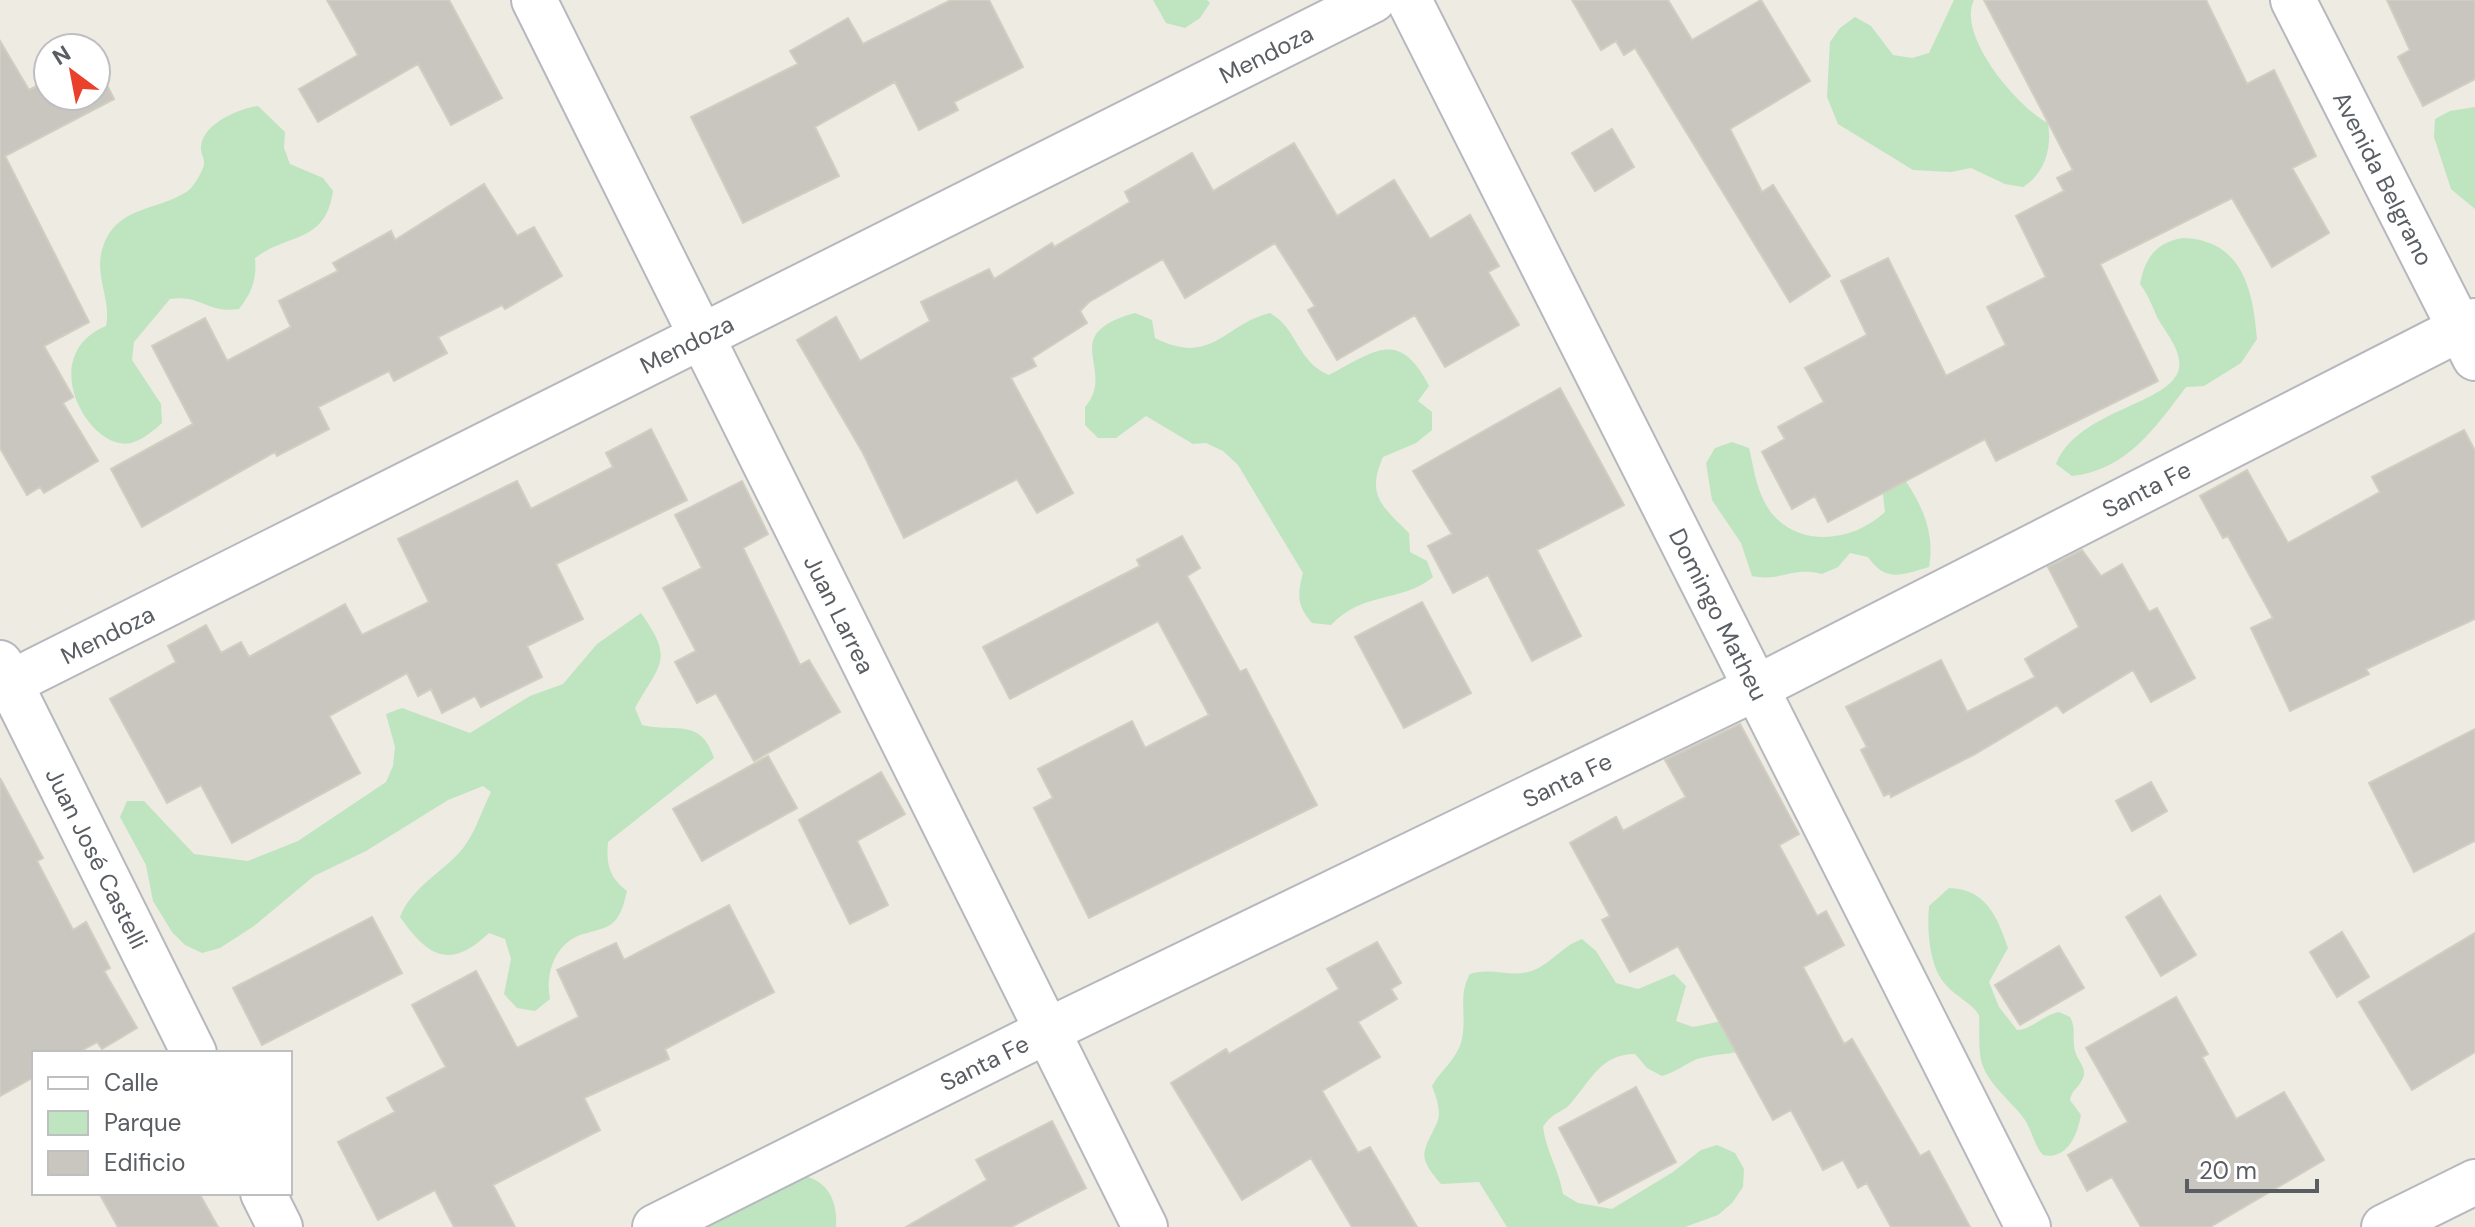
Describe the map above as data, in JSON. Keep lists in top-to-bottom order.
{
  "streets": {
    "street": [
      "Mendoza",
      "Avenida Belgrano",
      "Santa Fe",
      "Juan Larrea",
      "Domingo Matheu",
      "Juan José Castelli"
    ]
  },
  "crossings": [
    ["Mendoza", "Juan Larrea"],
    ["Mendoza", "Juan José Castelli"],
    ["Avenida Belgrano", "Santa Fe"],
    ["Santa Fe", "Juan Larrea"],
    ["Santa Fe", "Domingo Matheu"]
  ],
  "legend": ["Calle", "Parque", "Edificio"],
  "scale_bar": "20 m",
  "north": "top left"
}
